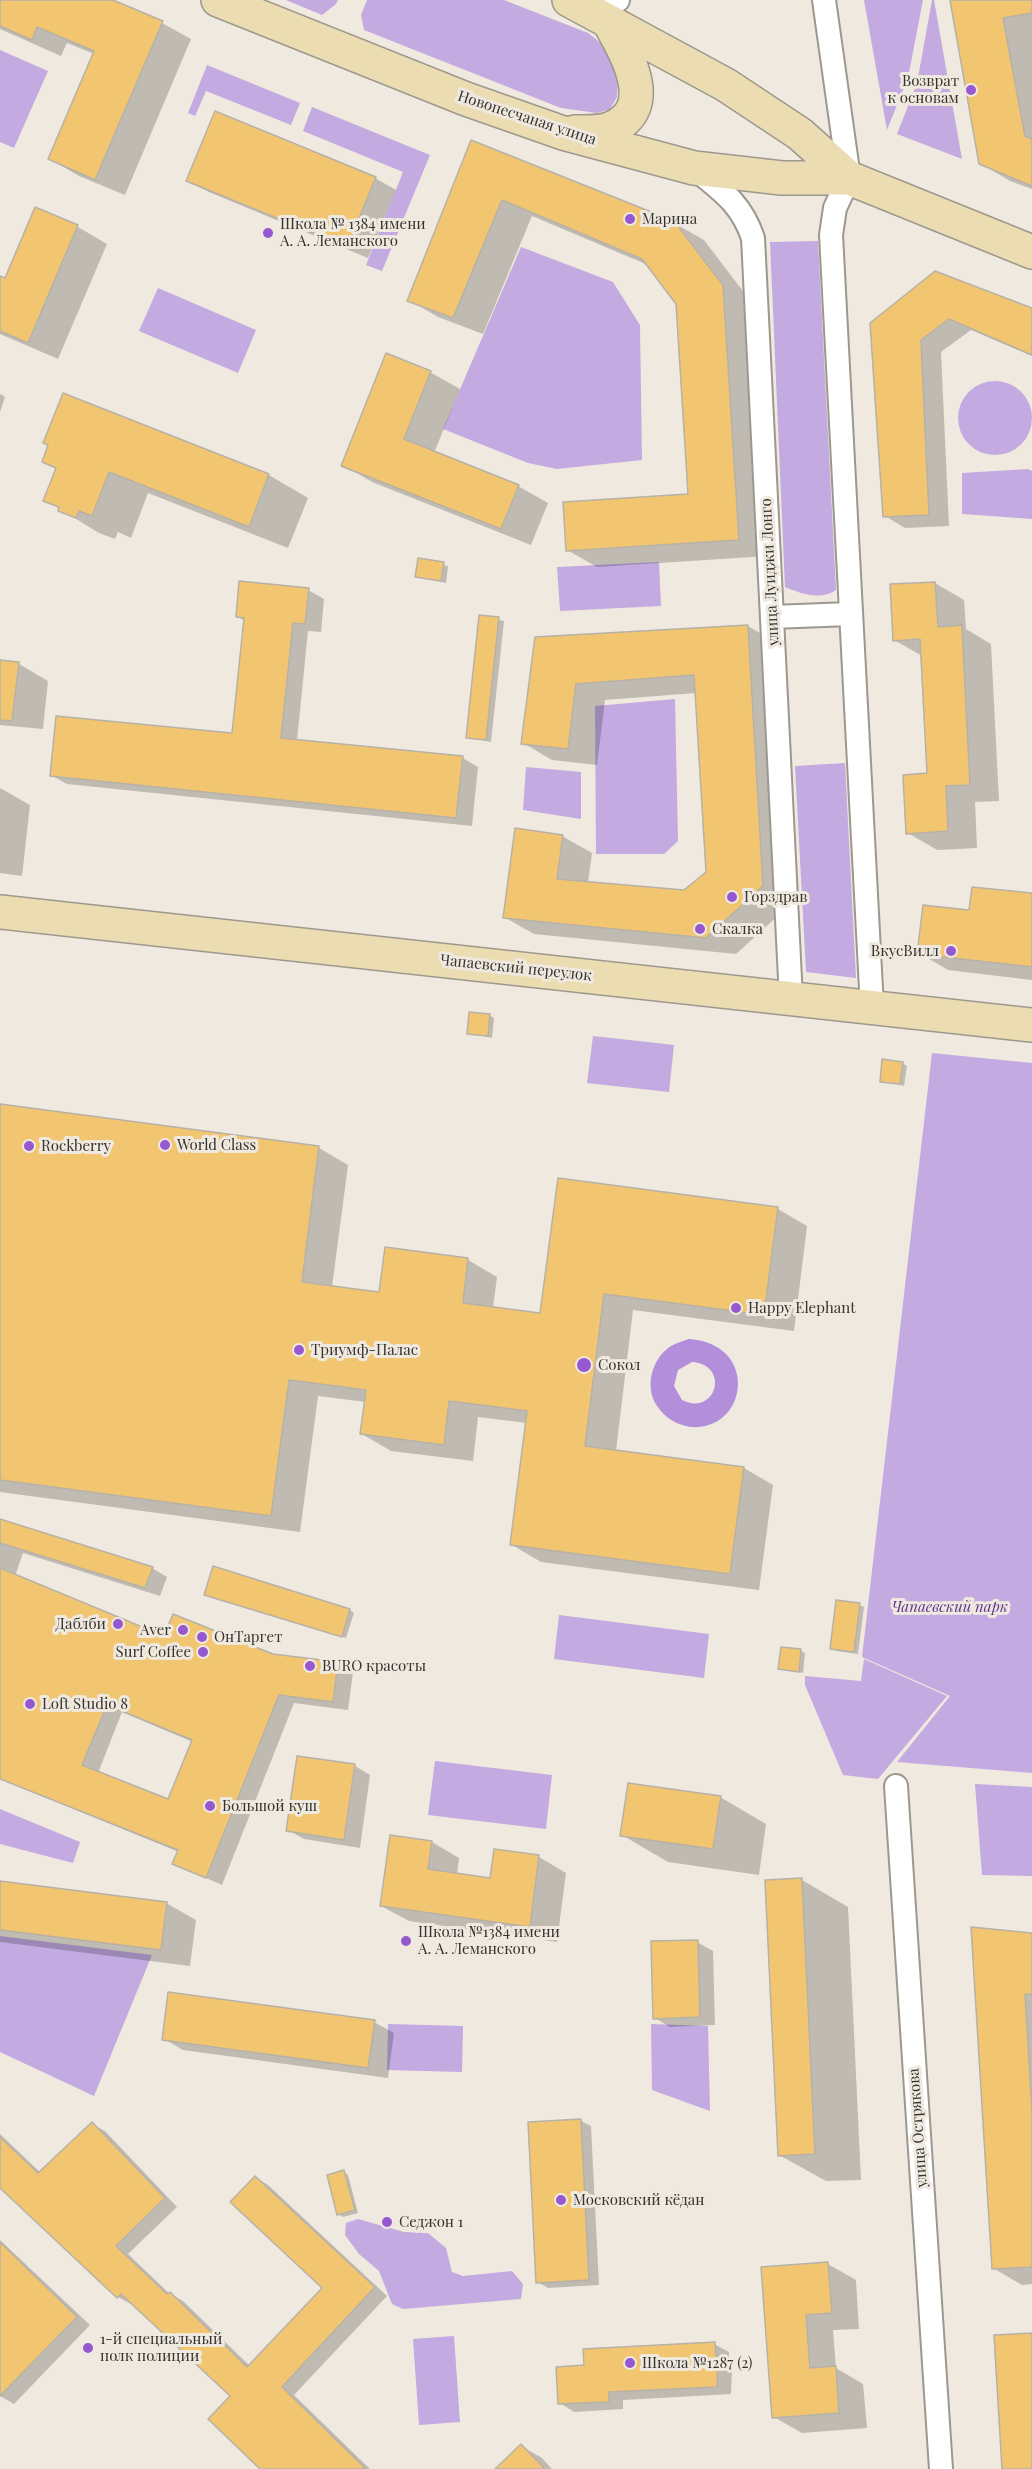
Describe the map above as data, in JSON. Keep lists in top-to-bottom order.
{
  "streets": {
    "main road": ["Новопесчаная улица", "Чапаевский переулок"],
    "street": ["улица Луиджи Лонго", "улица Острякова"]
  },
  "crossings": [
    ["Новопесчаная улица", "улица Луиджи Лонго"],
    ["улица Луиджи Лонго", "Чапаевский переулок"]
  ],
  "parks": ["Чапаевский парк"],
  "places": [
    "Возврат к основам",
    "Марина",
    "Школа № 1384 имени А. А. Леманского",
    "Горздрав",
    "Скалка",
    "ВкусВилл",
    "World Class",
    "Rockberry",
    "Happy Elephant",
    "Триумф-Палас",
    "Сокол",
    "Даблби",
    "Aver",
    "ОнТаргет",
    "Surf Coffee",
    "BURO красоты",
    "Loft Studio 8",
    "Большой куш",
    "Школа №1384 имени А. А. Леманского",
    "Московский кёдан",
    "Седжон 1",
    "1-й специальный полк полиции",
    "Школа №1287 (2)"
  ]
}
